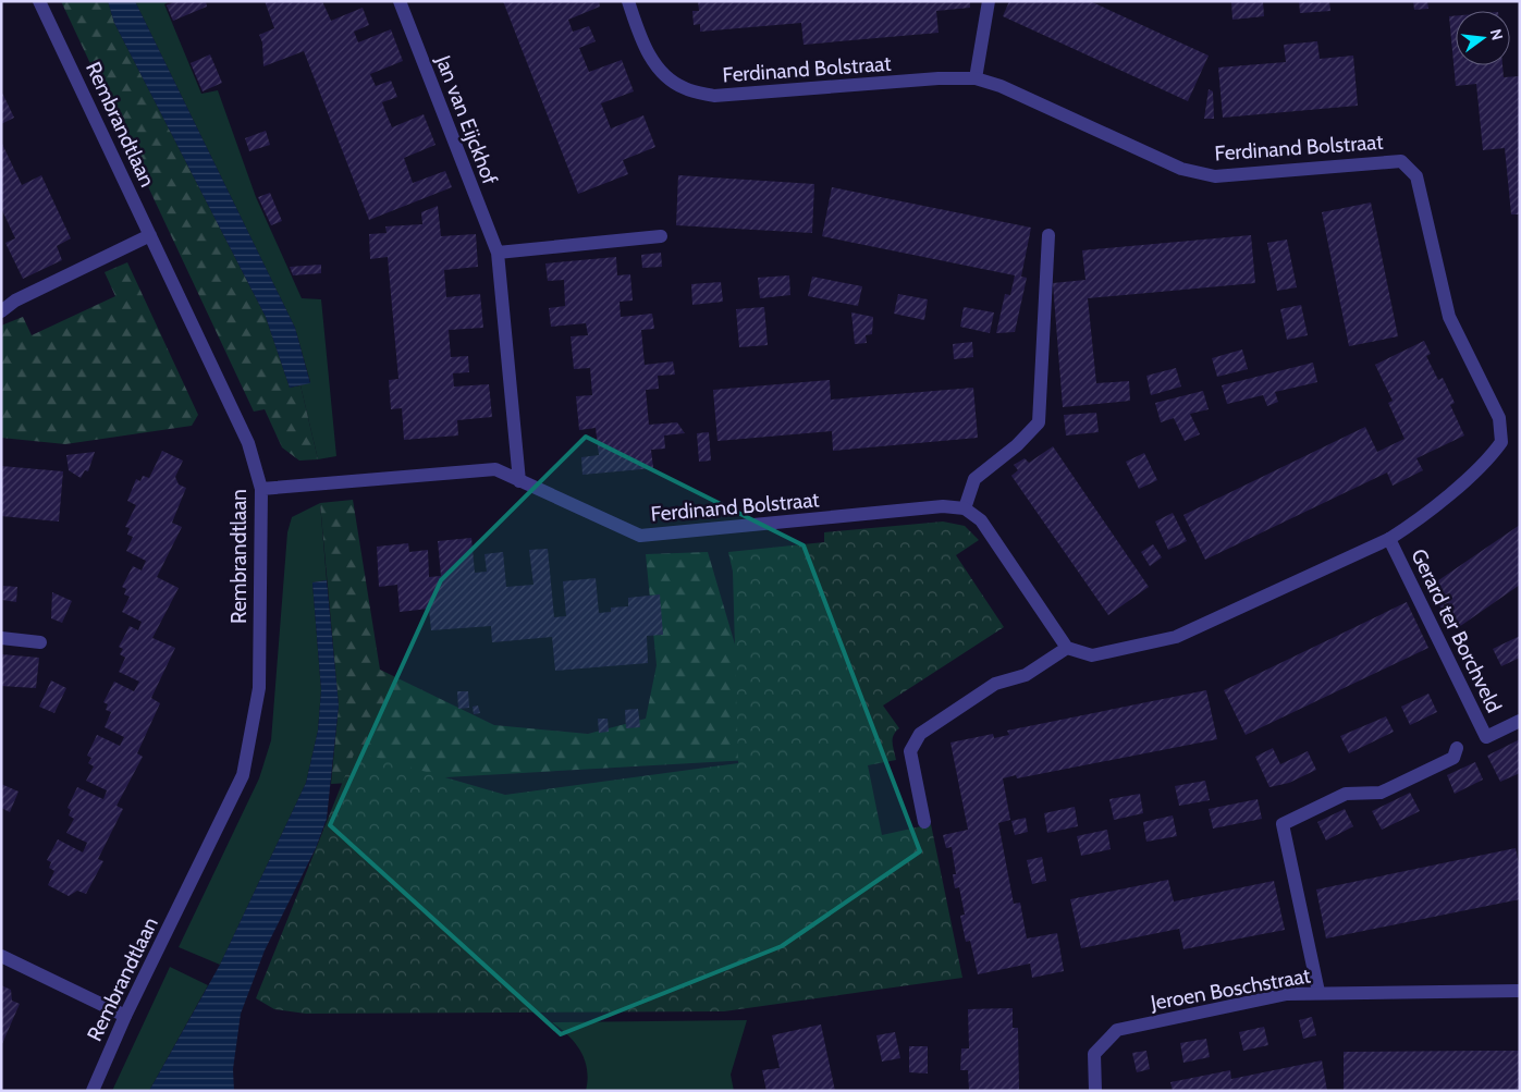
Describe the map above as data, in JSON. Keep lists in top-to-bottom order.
{
  "streets": {
    "street": [
      "Ferdinand Bolstraat",
      "Jan van Eijckhof",
      "Rembrandtlaan",
      "Gerard ter Borchveld",
      "Jeroen Boschstraat"
    ]
  },
  "crossings": [
    ["Ferdinand Bolstraat", "Jan van Eijckhof"],
    ["Ferdinand Bolstraat", "Rembrandtlaan"],
    ["Ferdinand Bolstraat", "Gerard ter Borchveld"]
  ],
  "north": "right"
}
